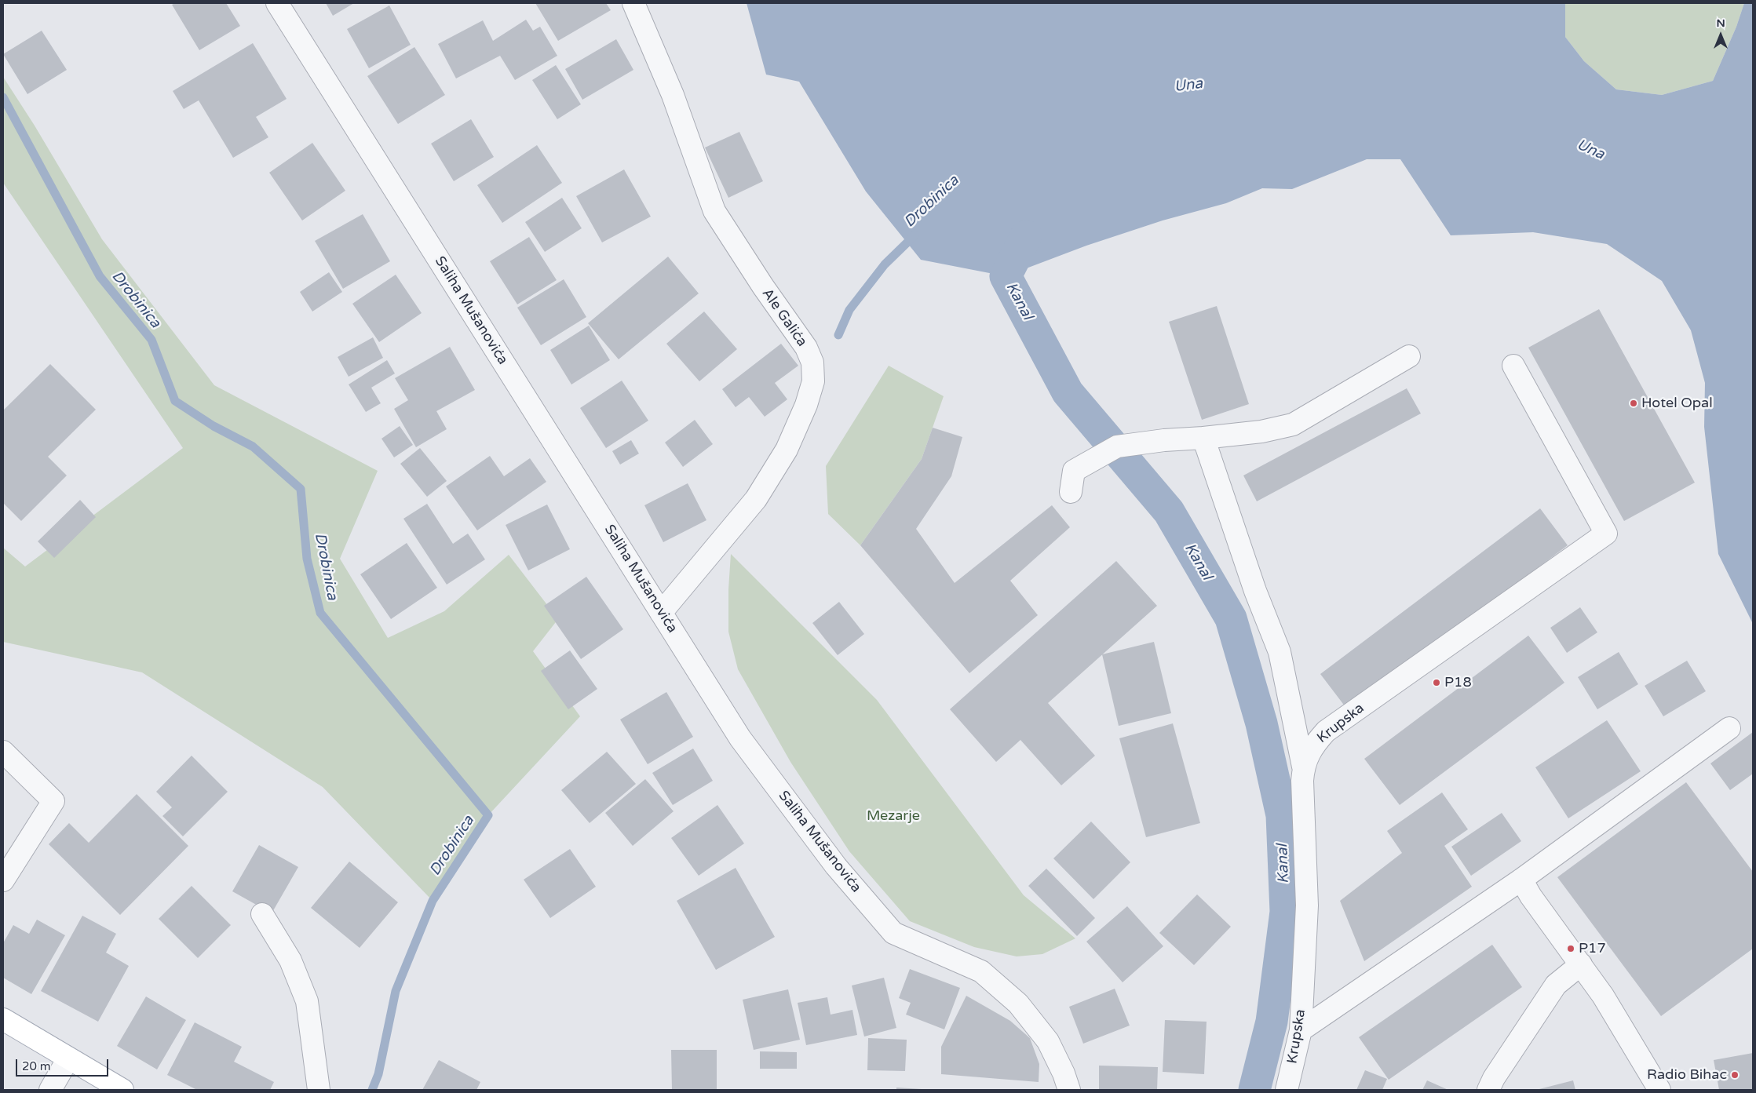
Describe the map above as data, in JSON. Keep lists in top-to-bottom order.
{
  "streets": {
    "street": ["Saliha Mušanovića", "Ale Galića", "Krupska"]
  },
  "crossings": [
    ["Saliha Mušanovića", "Ale Galića"]
  ],
  "water": ["Una", "Drobinica", "Kanal"],
  "parks": ["Mezarje"],
  "places": [
    "Hotel Opal",
    "P18",
    "P17",
    "Radio Bihac"
  ],
  "scale_bar": "20 m",
  "north": "top"
}
